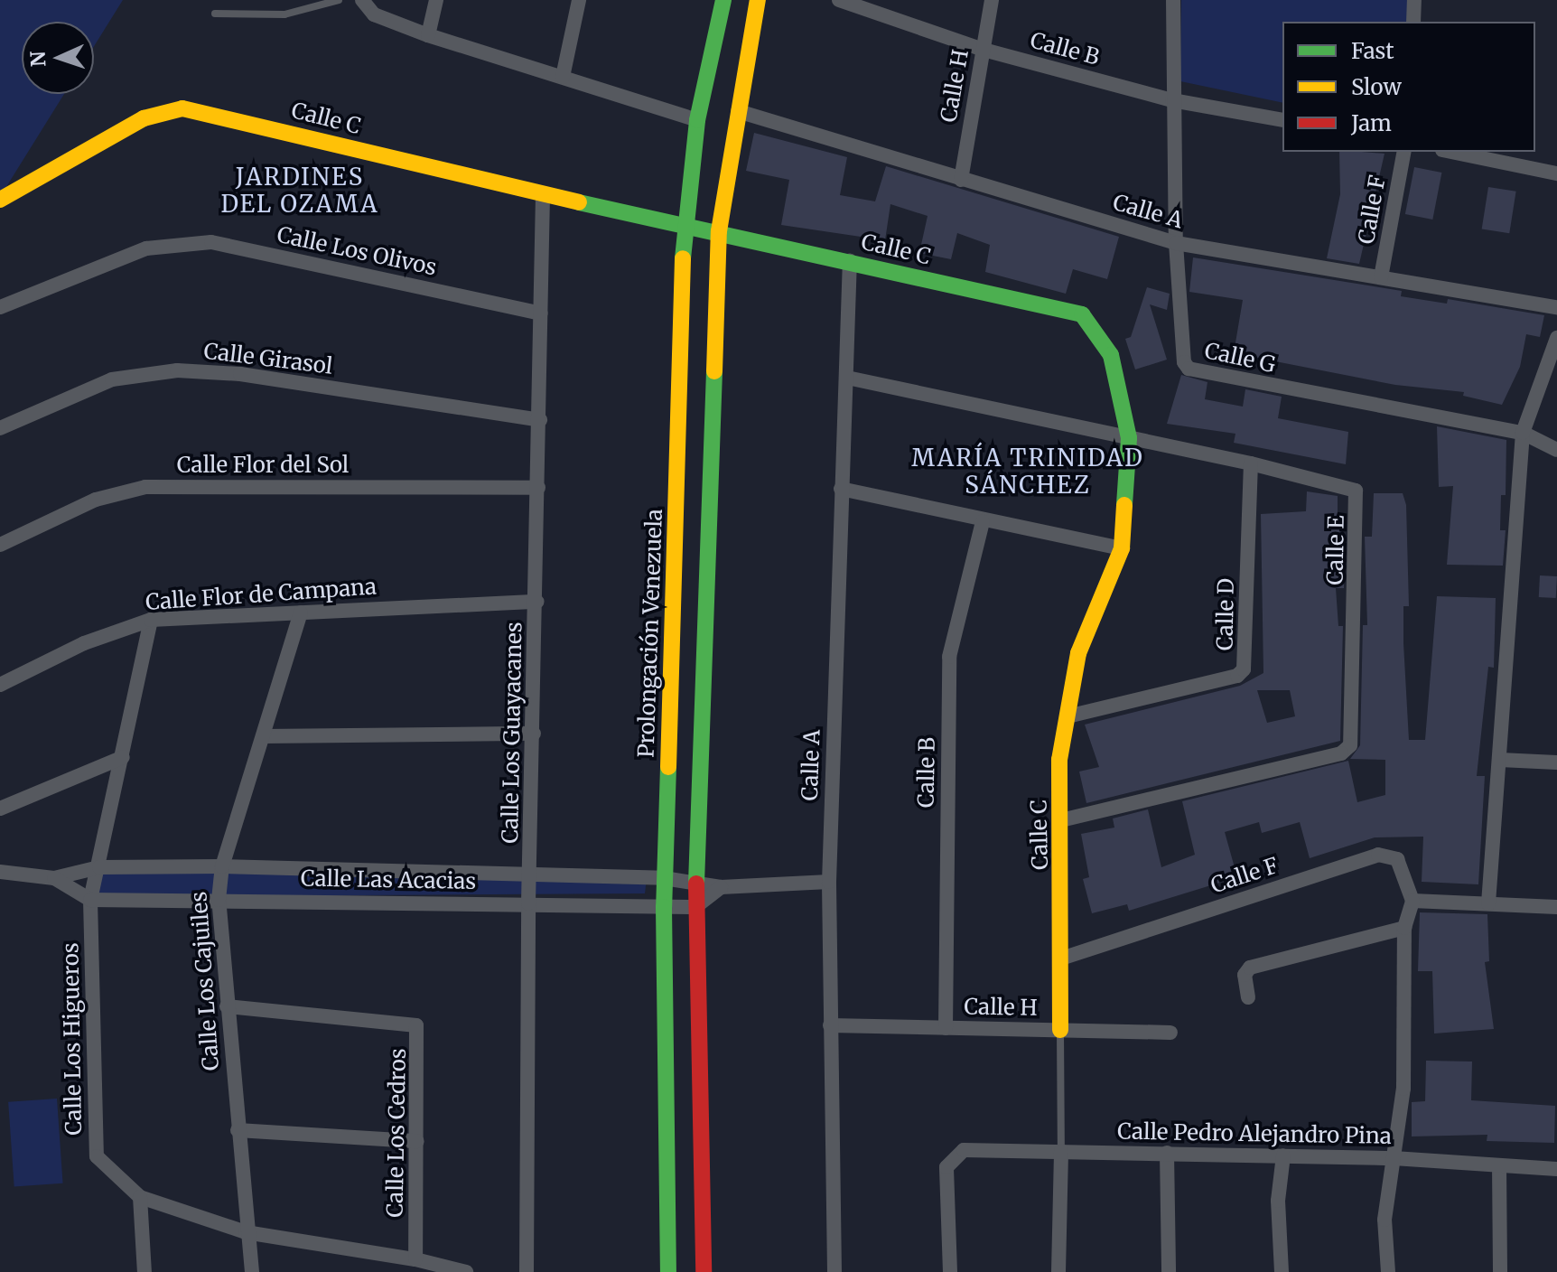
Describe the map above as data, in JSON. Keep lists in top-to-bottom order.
{
  "streets": {
    "street": [
      "Calle B",
      "Calle H",
      "Calle C",
      "Calle F",
      "Calle A",
      "Calle Los Olivos",
      "Calle G",
      "Calle Girasol",
      "Calle Flor del Sol",
      "Calle E",
      "Calle Flor de Campana",
      "Calle D",
      "Prolongación Venezuela",
      "Calle Los Guayacanes",
      "Calle Las Acacias",
      "Calle Los Cajuiles",
      "Calle Los Higueros",
      "Calle Los Cedros",
      "Calle Pedro Alejandro Pina"
    ]
  },
  "crossings": [
    ["Calle B", "Calle H"],
    ["Calle B", "Calle G"],
    ["Calle H", "Calle C"],
    ["Calle H", "Calle A"],
    ["Calle C", "Calle F"],
    ["Calle C", "Calle A"],
    ["Calle C", "Calle E"],
    ["Calle C", "Calle D"],
    ["Calle C", "Prolongación Venezuela"],
    ["Calle C", "Calle Los Guayacanes"],
    ["Calle F", "Calle A"],
    ["Calle A", "Calle G"],
    ["Calle A", "Calle E"],
    ["Calle A", "Calle Las Acacias"],
    ["Calle Los Olivos", "Calle Los Guayacanes"],
    ["Calle Girasol", "Calle Los Guayacanes"],
    ["Calle Flor del Sol", "Calle Los Guayacanes"],
    ["Calle E", "Calle D"],
    ["Calle Flor de Campana", "Calle Los Guayacanes"],
    ["Calle Flor de Campana", "Calle Los Cajuiles"],
    ["Calle Flor de Campana", "Calle Los Higueros"],
    ["Prolongación Venezuela", "Calle Las Acacias"],
    ["Calle Los Guayacanes", "Calle Las Acacias"],
    ["Calle Las Acacias", "Calle Los Cajuiles"],
    ["Calle Las Acacias", "Calle Los Higueros"],
    ["Calle Los Cajuiles", "Calle Los Higueros"],
    ["Calle Los Cajuiles", "Calle Los Cedros"],
    ["Calle Los Higueros", "Calle Los Cedros"]
  ],
  "districts": ["JARDINES DEL OZAMA", "MARÍA TRINIDAD SÁNCHEZ"],
  "legend": ["Fast", "Slow", "Jam"],
  "north": "left"
}
